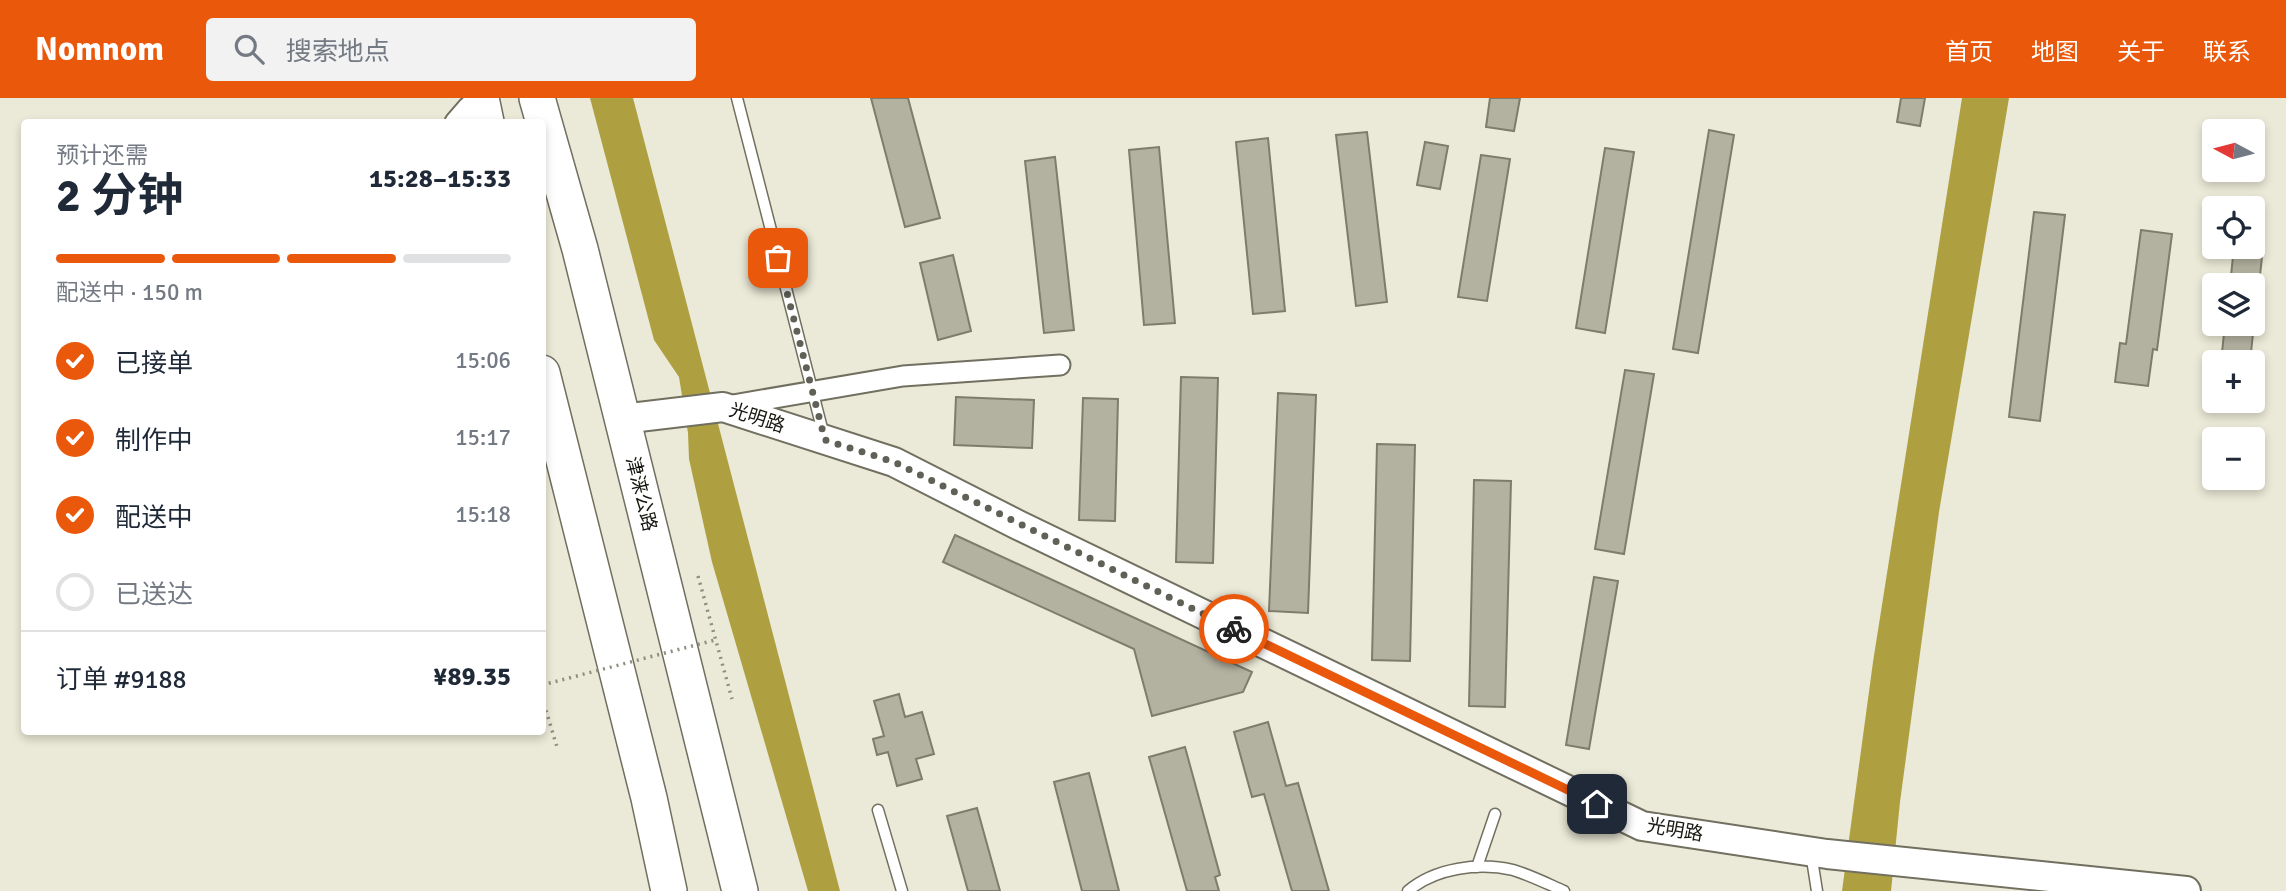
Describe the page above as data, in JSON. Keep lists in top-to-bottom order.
{
  "streets": {
    "highway": ["津涞公路"],
    "street": ["光明路"]
  },
  "crossings": [
    ["光明路", "津涞公路"]
  ],
  "north": "left",
  "page": {
    "header": "Nomnom",
    "search": "搜索地点",
    "nav": [
      "首页",
      "地图",
      "关于",
      "联系"
    ],
    "map_buttons": ["+", "−"],
    "heading": ["2 分钟", "预计还需", "15:28–15:33"],
    "panel": ["订单 #9188", "¥89.35"],
    "bar": "配送中 · 150 m",
    "list": [
      ["已接单", "15:06"],
      ["制作中", "15:17"],
      ["配送中", "15:18"],
      "已送达"
    ]
  }
}
